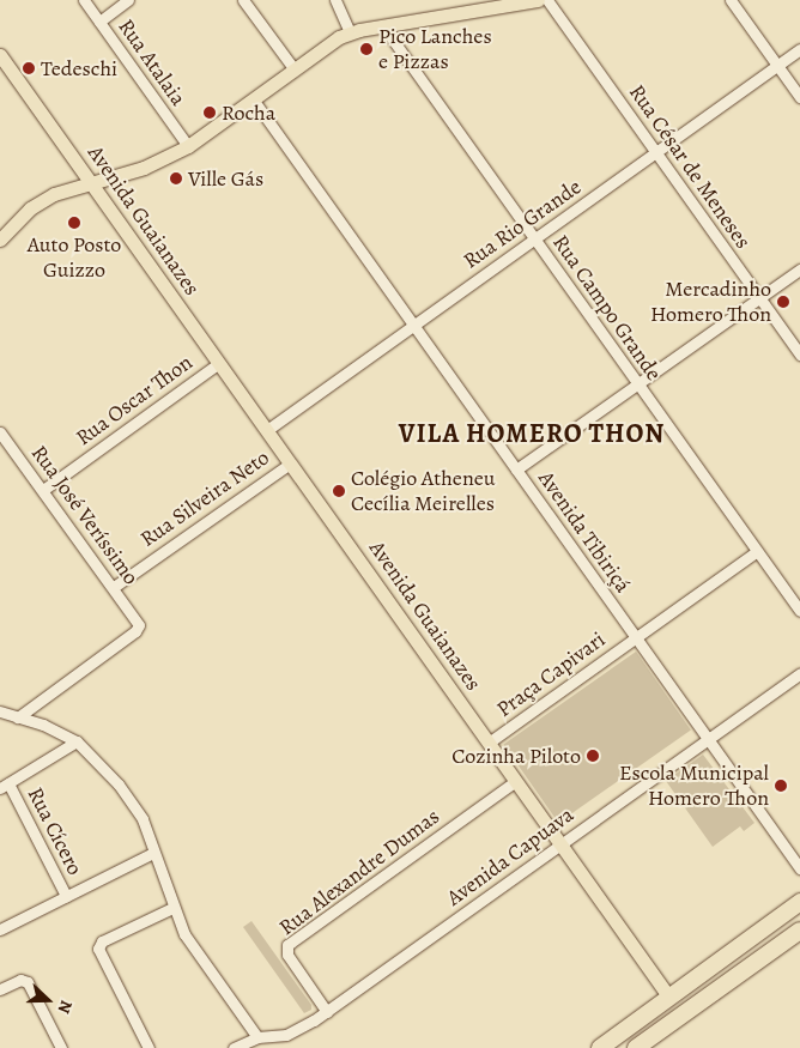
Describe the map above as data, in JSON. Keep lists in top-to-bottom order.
{
  "streets": {
    "main road": ["Avenida Guaianazes"],
    "street": [
      "Rua Atalaia",
      "Rua César de Meneses",
      "Rua Rio Grande",
      "Rua Campo Grande",
      "Rua Oscar Thon",
      "Rua Silveira Neto",
      "Rua José Veríssimo",
      "Avenida Tibiriçá",
      "Praça Capivari",
      "Rua Cícero",
      "Avenida Capuava",
      "Rua Alexandre Dumas"
    ]
  },
  "crossings": [
    ["Rua César de Meneses", "Rua Rio Grande"],
    ["Avenida Guaianazes", "Rua Rio Grande"],
    ["Avenida Guaianazes", "Rua Oscar Thon"],
    ["Avenida Guaianazes", "Rua Silveira Neto"],
    ["Avenida Guaianazes", "Praça Capivari"],
    ["Avenida Guaianazes", "Avenida Capuava"],
    ["Avenida Guaianazes", "Rua Alexandre Dumas"],
    ["Rua Rio Grande", "Rua Campo Grande"],
    ["Rua Rio Grande", "Avenida Tibiriçá"],
    ["Rua Campo Grande", "Praça Capivari"],
    ["Rua Oscar Thon", "Rua José Veríssimo"],
    ["Rua Silveira Neto", "Rua José Veríssimo"],
    ["Avenida Tibiriçá", "Praça Capivari"],
    ["Avenida Tibiriçá", "Avenida Capuava"],
    ["Avenida Capuava", "Rua Alexandre Dumas"]
  ],
  "districts": ["VILA HOMERO THON"],
  "places": [
    "Pico Lanches e Pizzas",
    "Tedeschi",
    "Rocha",
    "Ville Gás",
    "Auto Posto Guizzo",
    "Mercadinho Homero Thon",
    "Colégio Atheneu Cecília Meirelles",
    "Cozinha Piloto",
    "Escola Municipal Homero Thon"
  ],
  "north": "right"
}
